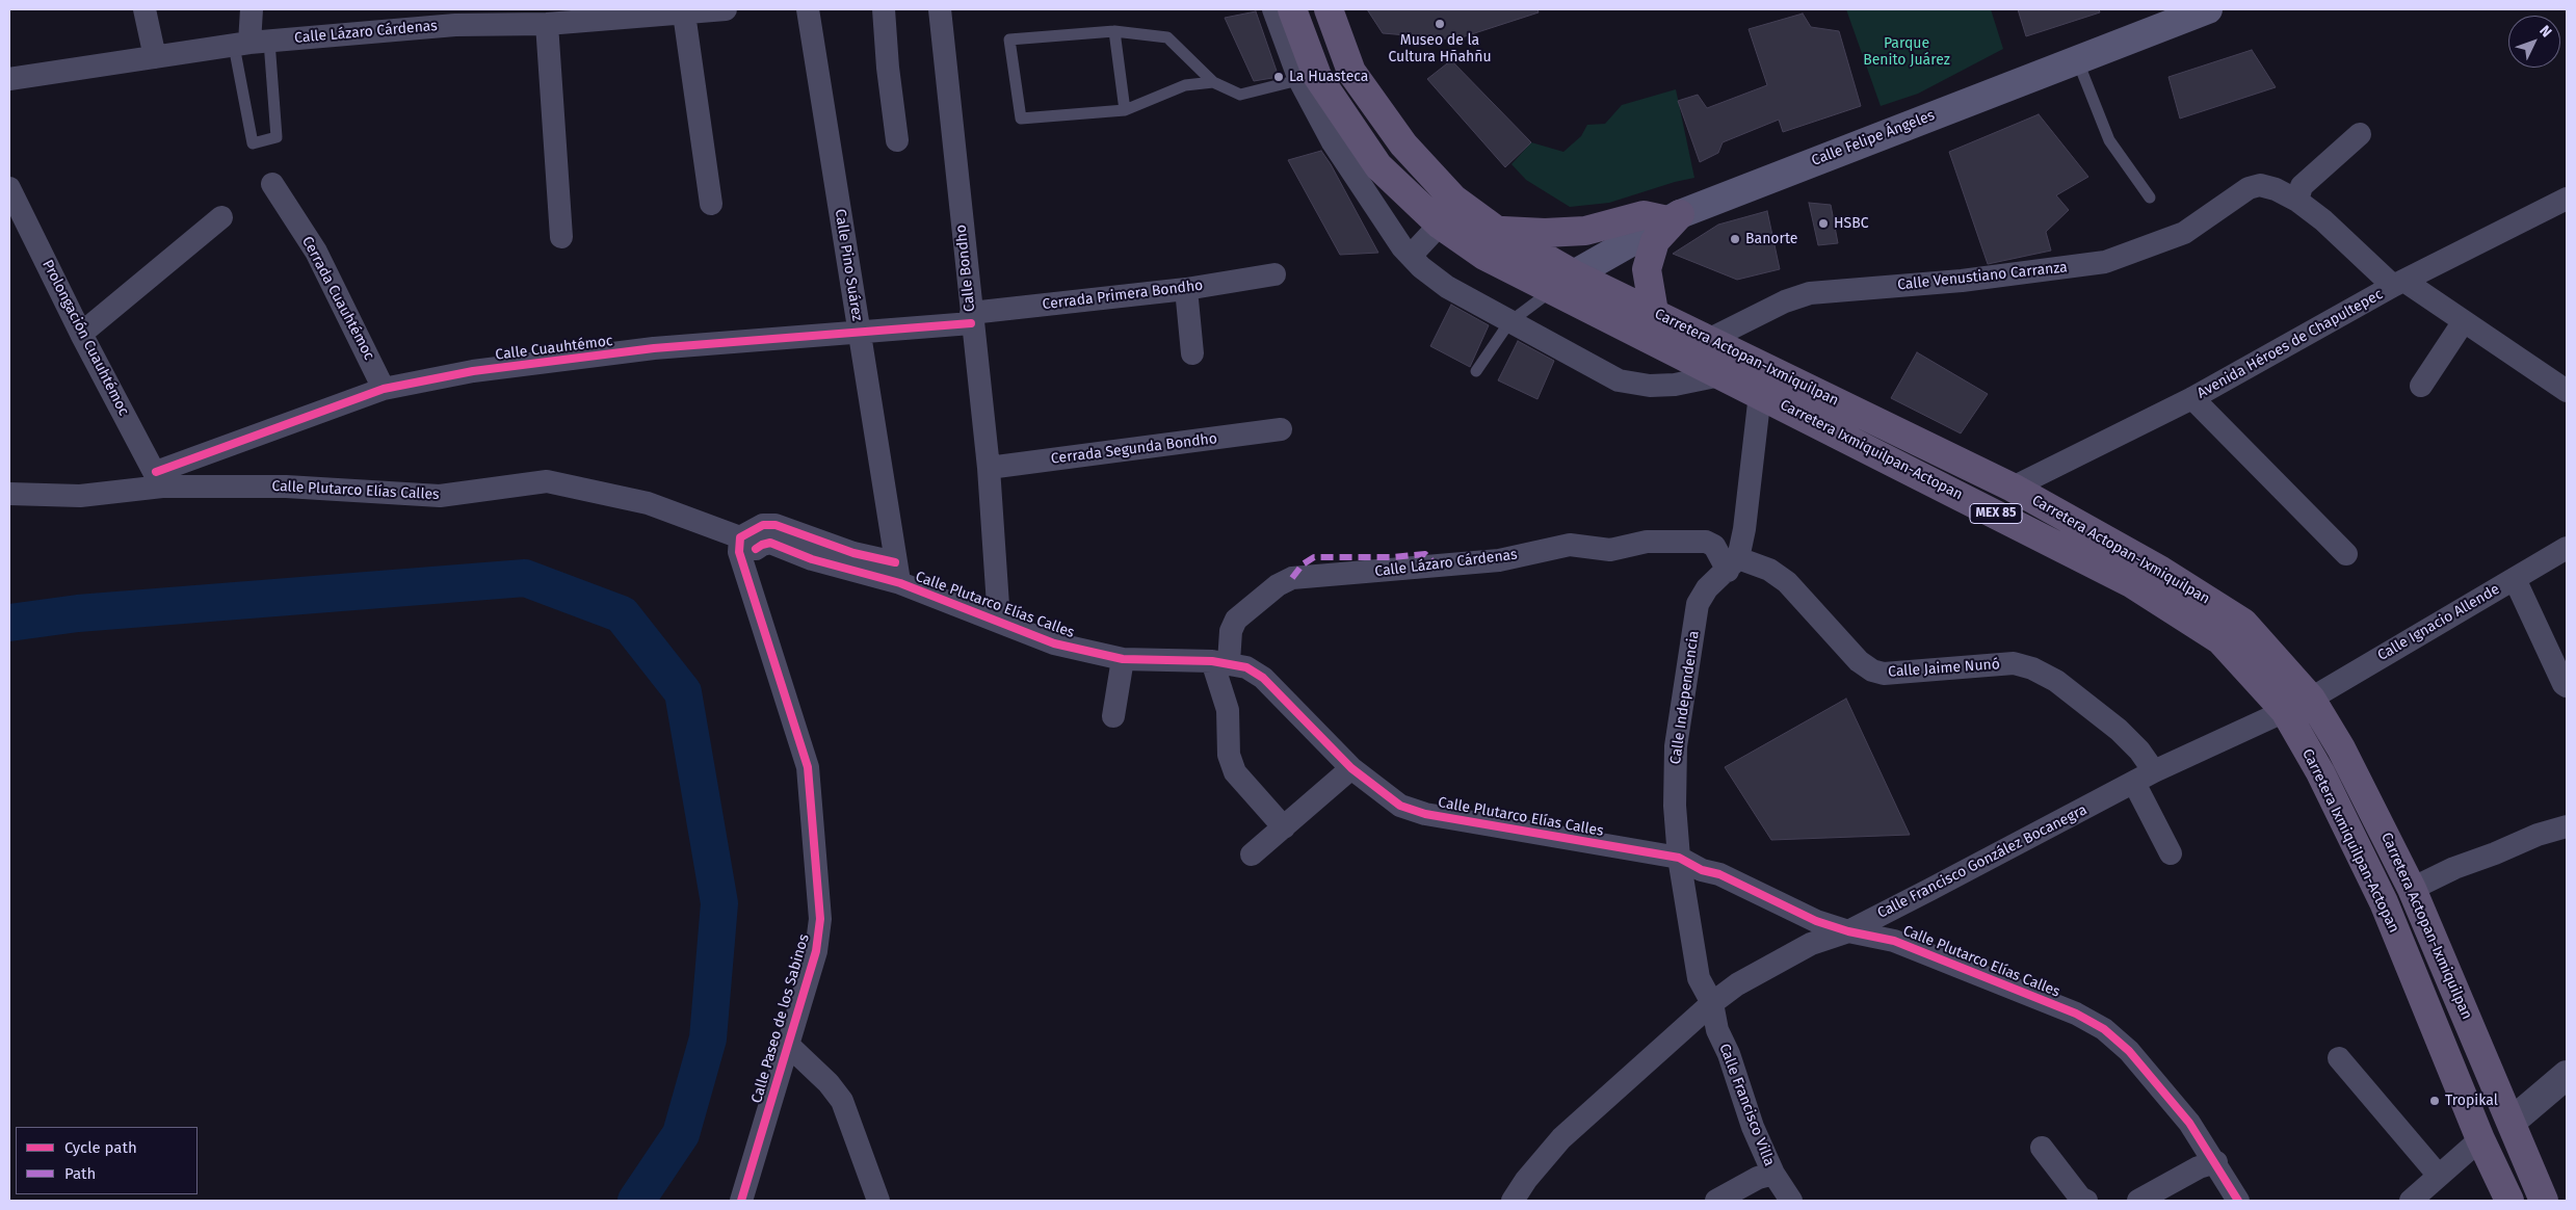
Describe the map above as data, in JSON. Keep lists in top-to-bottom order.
{
  "streets": {
    "main road": [
      "Calle Felipe Ángeles",
      "Carretera Actopan-Ixmiquilpan",
      "Carretera Ixmiquilpan-Actopan",
      "MEX 85"
    ],
    "street": [
      "Calle Lázaro Cárdenas",
      "Calle Pino Suárez",
      "Calle Bondho",
      "Calle Venustiano Carranza",
      "Cerrada Primera Bondho",
      "Cerrada Cuauhtémoc",
      "Prolongación Cuauhtémoc",
      "Avenida Héroes de Chapultepec",
      "Calle Cuauhtémoc",
      "Cerrada Segunda Bondho",
      "Calle Plutarco Elías Calles",
      "Calle Ignacio Allende",
      "Calle Jaime Nunó",
      "Calle Independencia",
      "Calle Francisco González Bocanegra",
      "Calle Paseo de los Sabinos",
      "Calle Francisco Villa"
    ]
  },
  "crossings": [
    ["Calle Lázaro Cárdenas", "Calle Plutarco Elías Calles"],
    ["Calle Lázaro Cárdenas", "Calle Jaime Nunó"],
    ["Calle Lázaro Cárdenas", "Calle Independencia"],
    ["Calle Felipe Ángeles", "Carretera Actopan-Ixmiquilpan"],
    ["Calle Felipe Ángeles", "Carretera Ixmiquilpan-Actopan"],
    ["Calle Pino Suárez", "Calle Cuauhtémoc"],
    ["Calle Pino Suárez", "Calle Plutarco Elías Calles"],
    ["Calle Bondho", "Cerrada Primera Bondho"],
    ["Calle Bondho", "Calle Cuauhtémoc"],
    ["Calle Bondho", "Cerrada Segunda Bondho"],
    ["Calle Bondho", "Calle Plutarco Elías Calles"],
    ["Calle Venustiano Carranza", "Carretera Actopan-Ixmiquilpan"],
    ["Cerrada Primera Bondho", "Calle Cuauhtémoc"],
    ["Cerrada Cuauhtémoc", "Calle Cuauhtémoc"],
    ["Prolongación Cuauhtémoc", "Calle Cuauhtémoc"],
    ["Prolongación Cuauhtémoc", "Calle Plutarco Elías Calles"],
    ["Avenida Héroes de Chapultepec", "Carretera Actopan-Ixmiquilpan"],
    ["Calle Cuauhtémoc", "Calle Plutarco Elías Calles"],
    ["Carretera Actopan-Ixmiquilpan", "Calle Ignacio Allende"],
    ["Carretera Ixmiquilpan-Actopan", "Calle Francisco González Bocanegra"],
    ["Calle Plutarco Elías Calles", "Calle Independencia"],
    ["Calle Plutarco Elías Calles", "Calle Francisco González Bocanegra"],
    ["Calle Plutarco Elías Calles", "Calle Paseo de los Sabinos"],
    ["Calle Jaime Nunó", "Calle Independencia"],
    ["Calle Jaime Nunó", "Calle Francisco González Bocanegra"],
    ["Calle Independencia", "Calle Francisco González Bocanegra"],
    ["Calle Independencia", "Calle Francisco Villa"],
    ["Calle Francisco González Bocanegra", "Calle Francisco Villa"]
  ],
  "parks": ["Parque Benito Juárez"],
  "places": [
    "Museo de la Cultura Hñahñu",
    "La Huasteca",
    "HSBC",
    "Banorte",
    "Tropikal"
  ],
  "legend": ["Cycle path", "Path"],
  "north": "top right"
}
